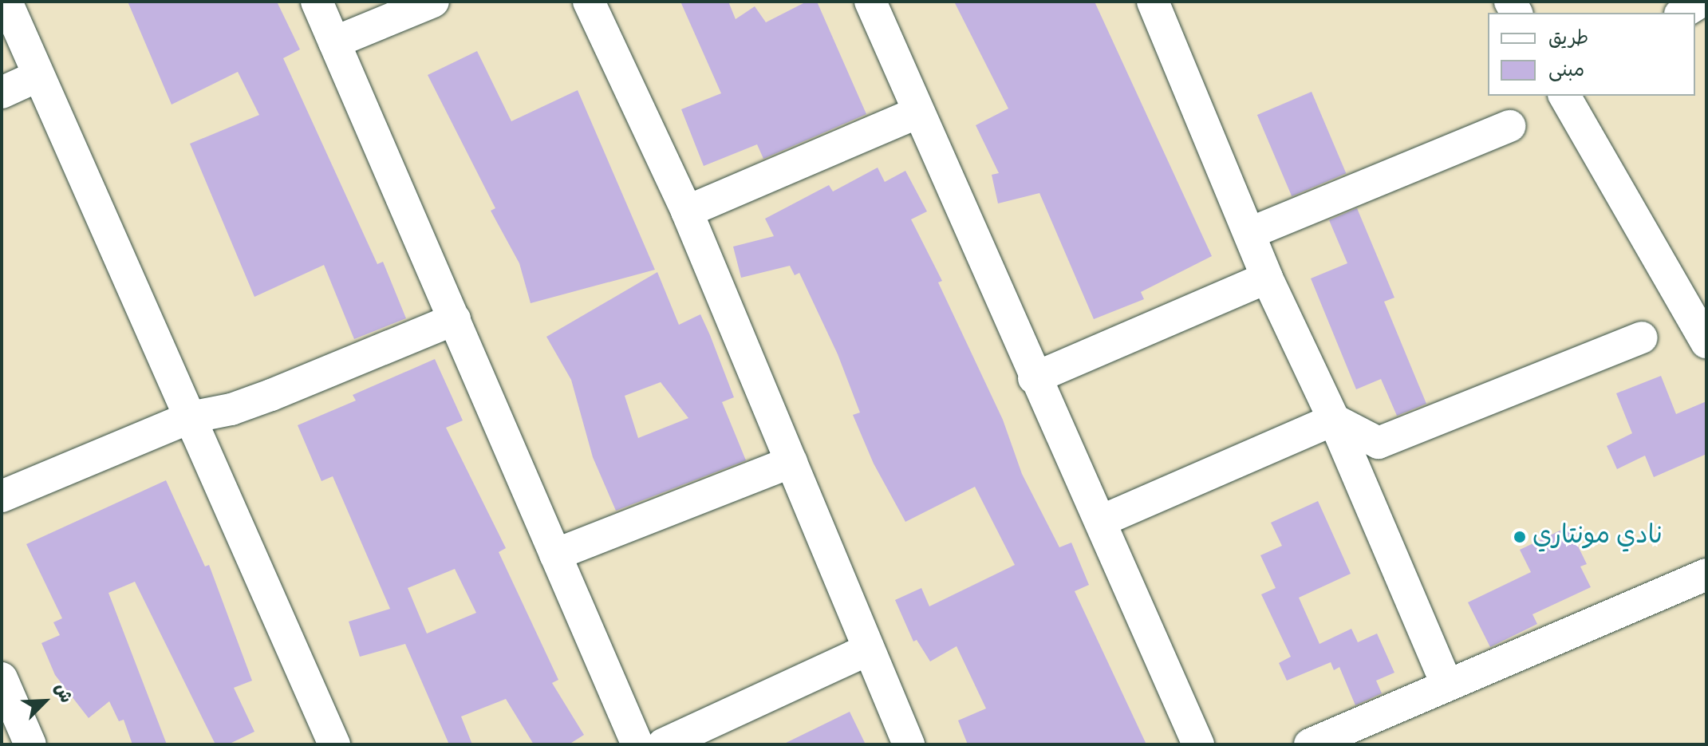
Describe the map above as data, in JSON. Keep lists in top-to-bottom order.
{
  "places": ["نادي مونتاري"],
  "legend": ["طريق", "مبنى"],
  "north": "top right"
}
